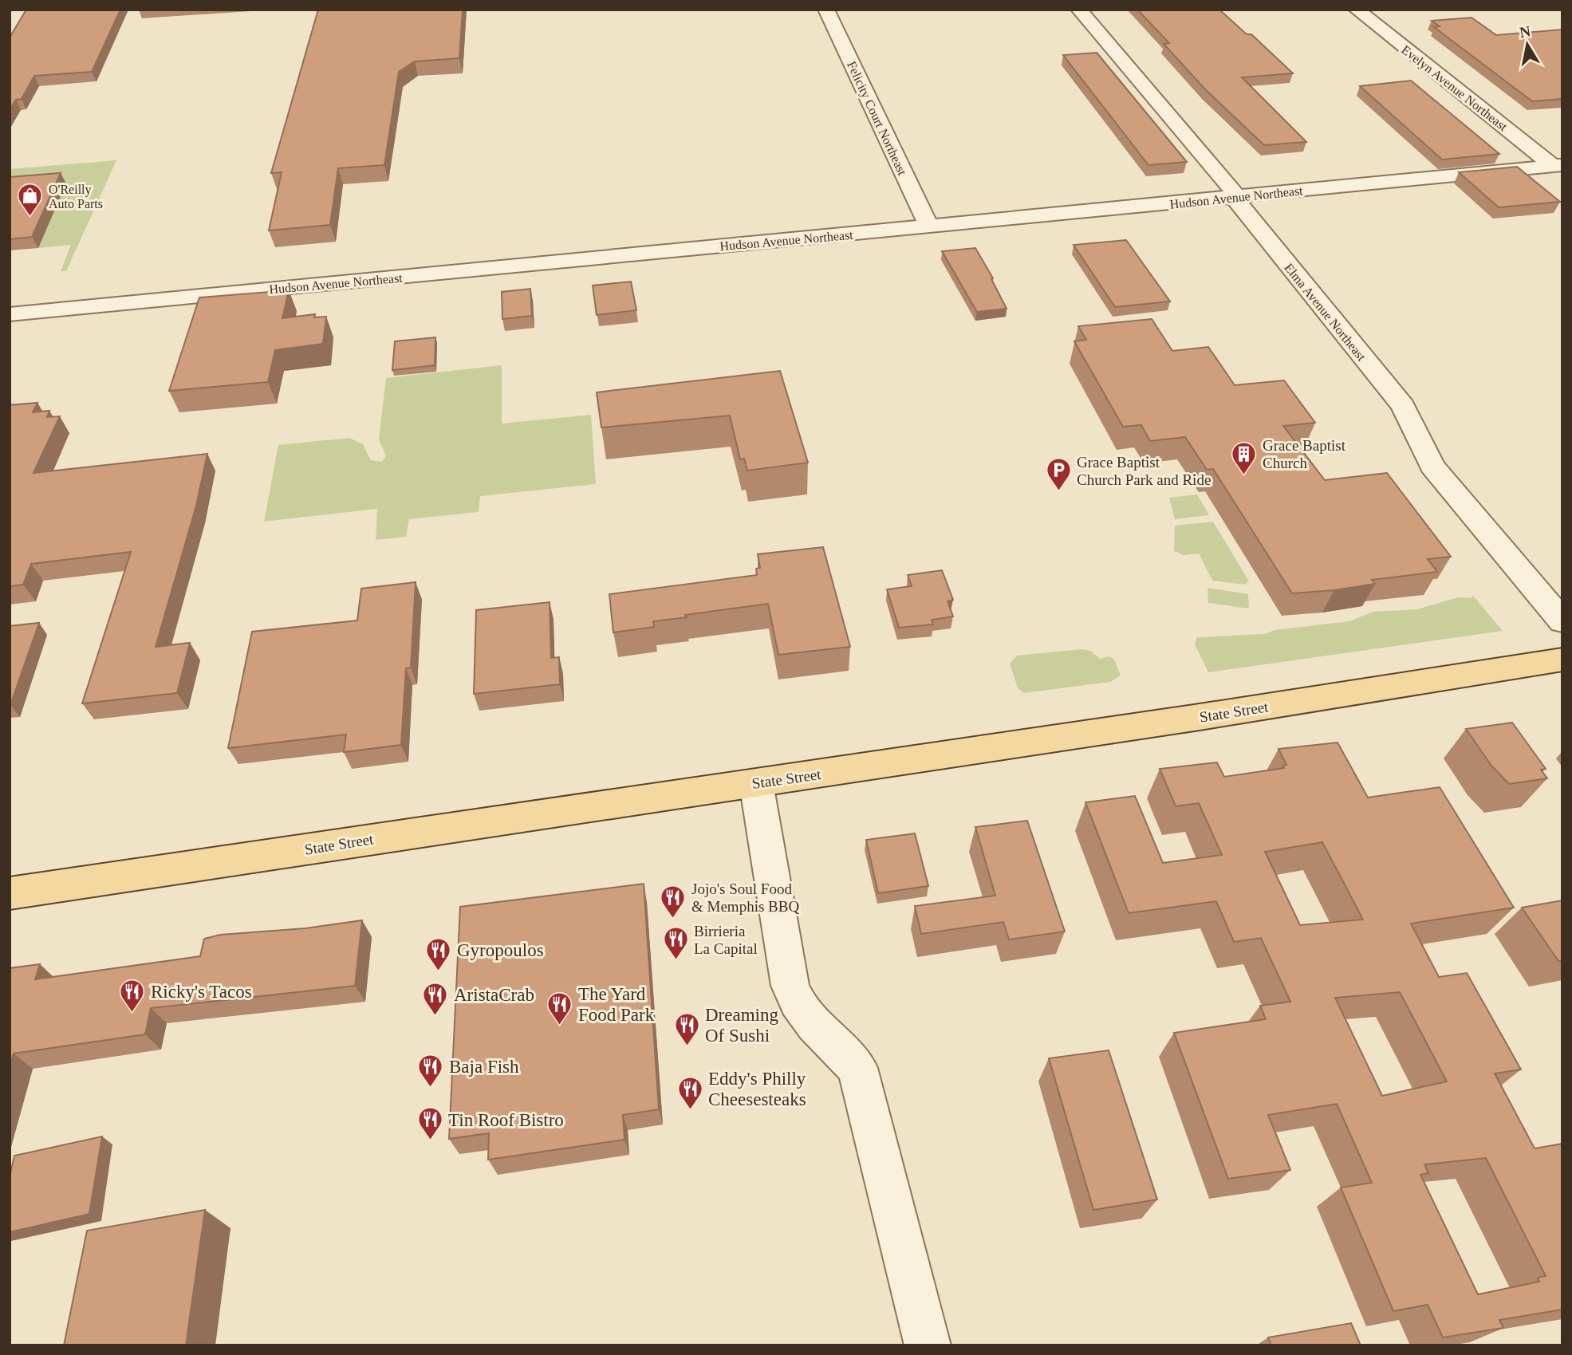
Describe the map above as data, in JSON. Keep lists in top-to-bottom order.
{
  "streets": {
    "main road": ["State Street"],
    "street": [
      "Evelyn Avenue Northeast",
      "Felicity Court Northeast",
      "Hudson Avenue Northeast",
      "Elma Avenue Northeast"
    ]
  },
  "crossings": [
    ["Evelyn Avenue Northeast", "Hudson Avenue Northeast"],
    ["Felicity Court Northeast", "Hudson Avenue Northeast"],
    ["Hudson Avenue Northeast", "Elma Avenue Northeast"]
  ],
  "places": {
    "shop": ["O'Reilly Auto Parts"],
    "building": ["Grace Baptist Church"],
    "parking": ["Grace Baptist Church Park and Ride"],
    "restaurant": [
      "Jojo's Soul Food & Memphis BBQ",
      "Birrieria La Capital",
      "Gyropoulos",
      "Ricky's Tacos",
      "AristaCrab",
      "The Yard Food Park",
      "Dreaming Of Sushi",
      "Baja Fish",
      "Eddy's Philly Cheesesteaks",
      "Tin Roof Bistro"
    ]
  },
  "north": "top"
}
